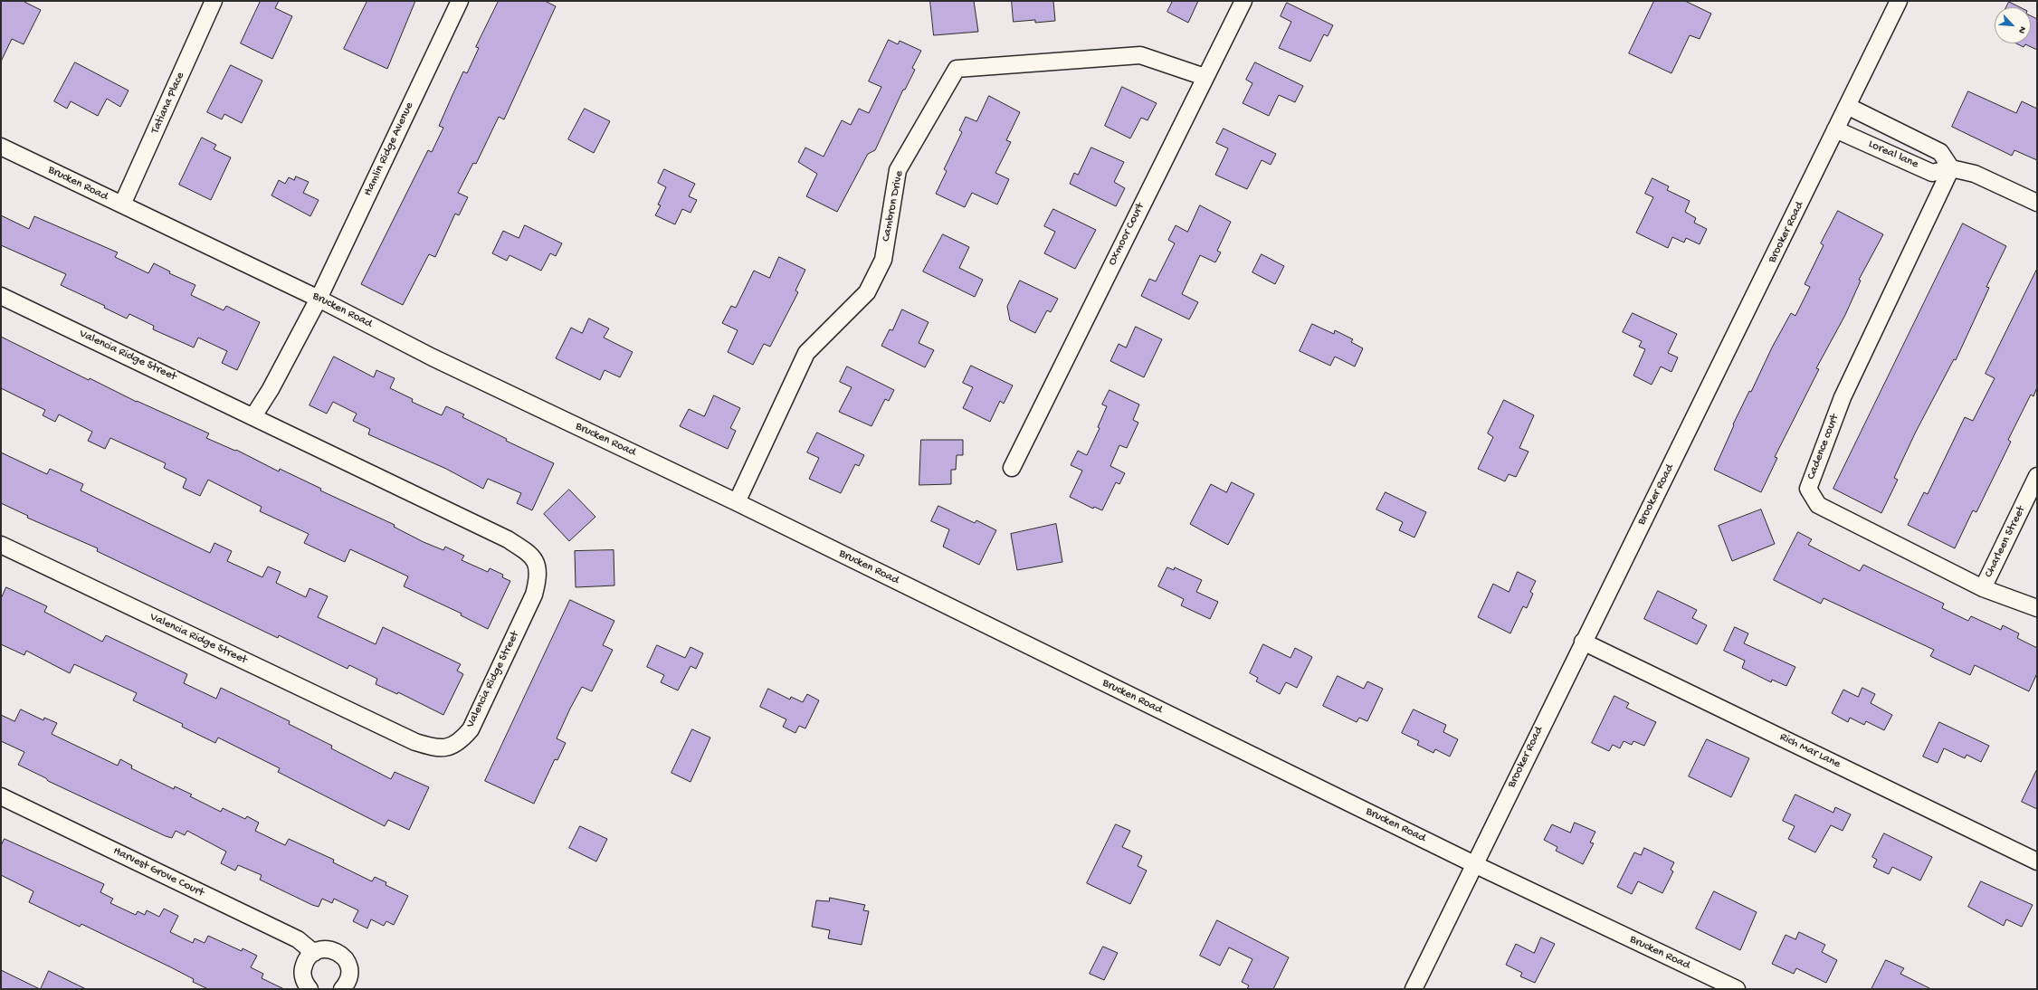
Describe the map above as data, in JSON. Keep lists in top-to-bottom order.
{
  "streets": {
    "street": [
      "Tatiana Place",
      "Hamlin Ridge Avenue",
      "Loreal lane",
      "Brucken Road",
      "Cambron Drive",
      "Brooker Road",
      "Oxmoor Court",
      "Valencia Ridge Street",
      "Cadence court",
      "Charleen Street",
      "Rich Mar Lane",
      "Harvest Grove Court"
    ]
  },
  "crossings": [
    ["Tatiana Place", "Brucken Road"],
    ["Hamlin Ridge Avenue", "Brucken Road"],
    ["Loreal lane", "Brooker Road"],
    ["Loreal lane", "Cadence court"],
    ["Brucken Road", "Cambron Drive"],
    ["Brucken Road", "Brooker Road"],
    ["Cambron Drive", "Oxmoor Court"],
    ["Brooker Road", "Rich Mar Lane"],
    ["Cadence court", "Charleen Street"]
  ],
  "north": "bottom right"
}
